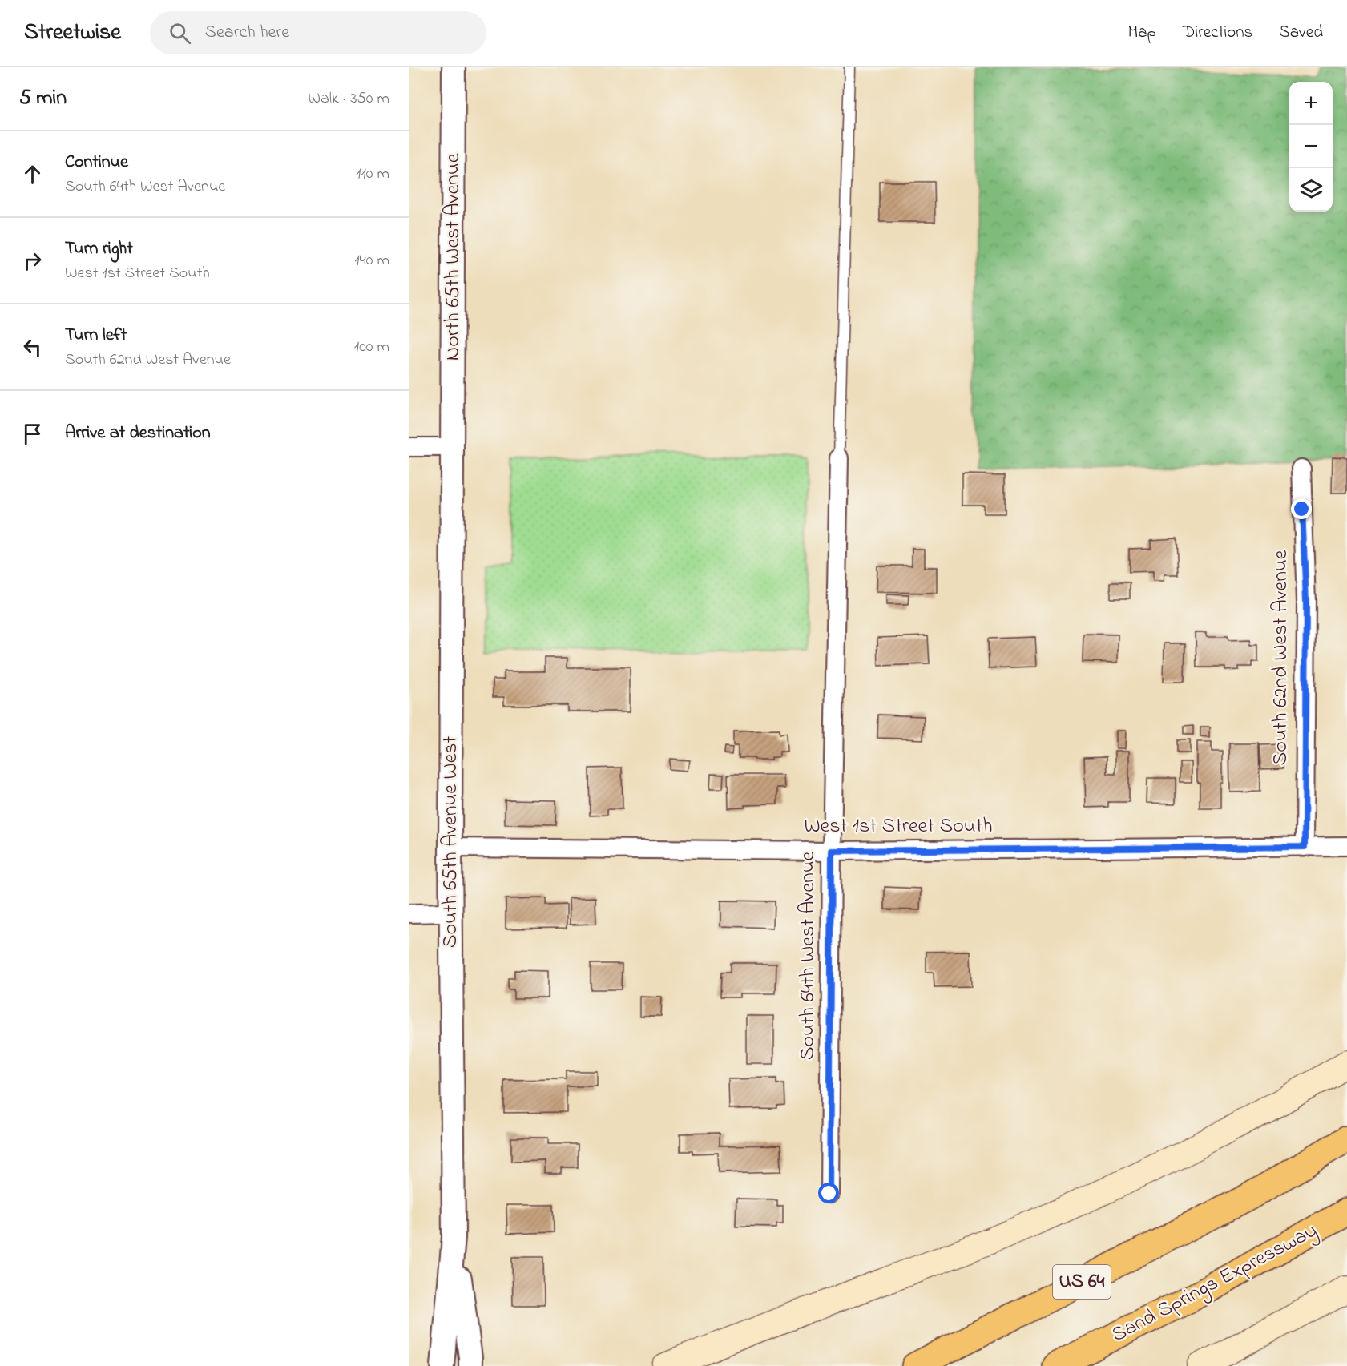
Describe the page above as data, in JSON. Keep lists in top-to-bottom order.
{
  "streets": {
    "highway": ["US 64", "Sand Springs Expressway"],
    "street": [
      "North 65th West Avenue",
      "South 62nd West Avenue",
      "West 1st Street South",
      "South 65th Avenue West",
      "South 64th West Avenue"
    ]
  },
  "crossings": [
    ["North 65th West Avenue", "South 65th Avenue West"],
    ["South 62nd West Avenue", "West 1st Street South"],
    ["West 1st Street South", "South 65th Avenue West"],
    ["West 1st Street South", "South 64th West Avenue"]
  ],
  "page": {
    "header": "Streetwise",
    "search": "Search here",
    "nav": ["Map", "Directions", "Saved"],
    "heading": ["5 min", "Walk · 350 m"],
    "map_buttons": ["+", "−"],
    "list": [
      ["Continue", "South 64th West Avenue", "110 m"],
      ["Turn right", "West 1st Street South", "140 m"],
      ["Turn left", "South 62nd West Avenue", "100 m"],
      "Arrive at destination"
    ]
  }
}
